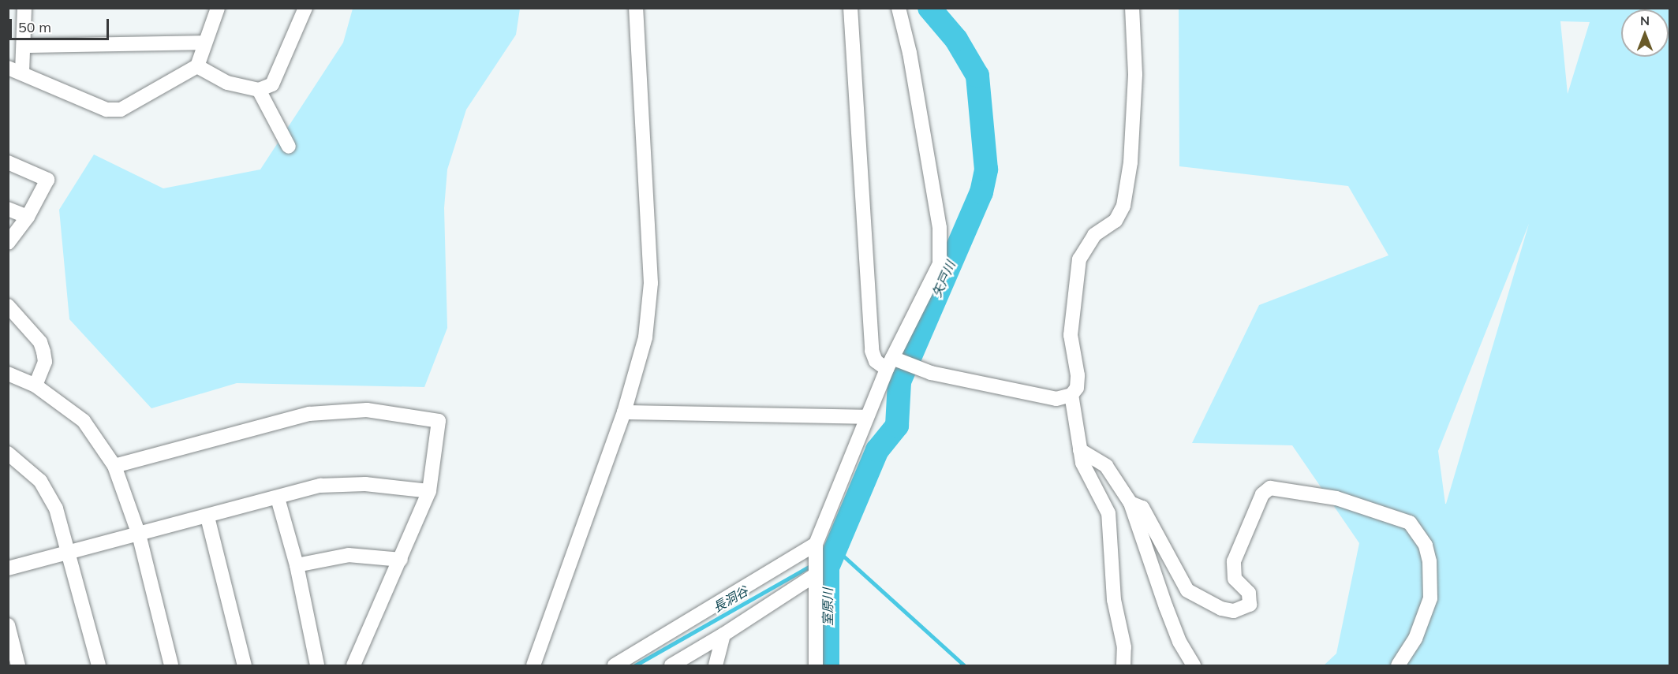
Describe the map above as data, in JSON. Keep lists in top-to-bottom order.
{
  "water": ["矢戸川", "長洞谷", "室原川"],
  "scale_bar": "50 m",
  "north": "top"
}
